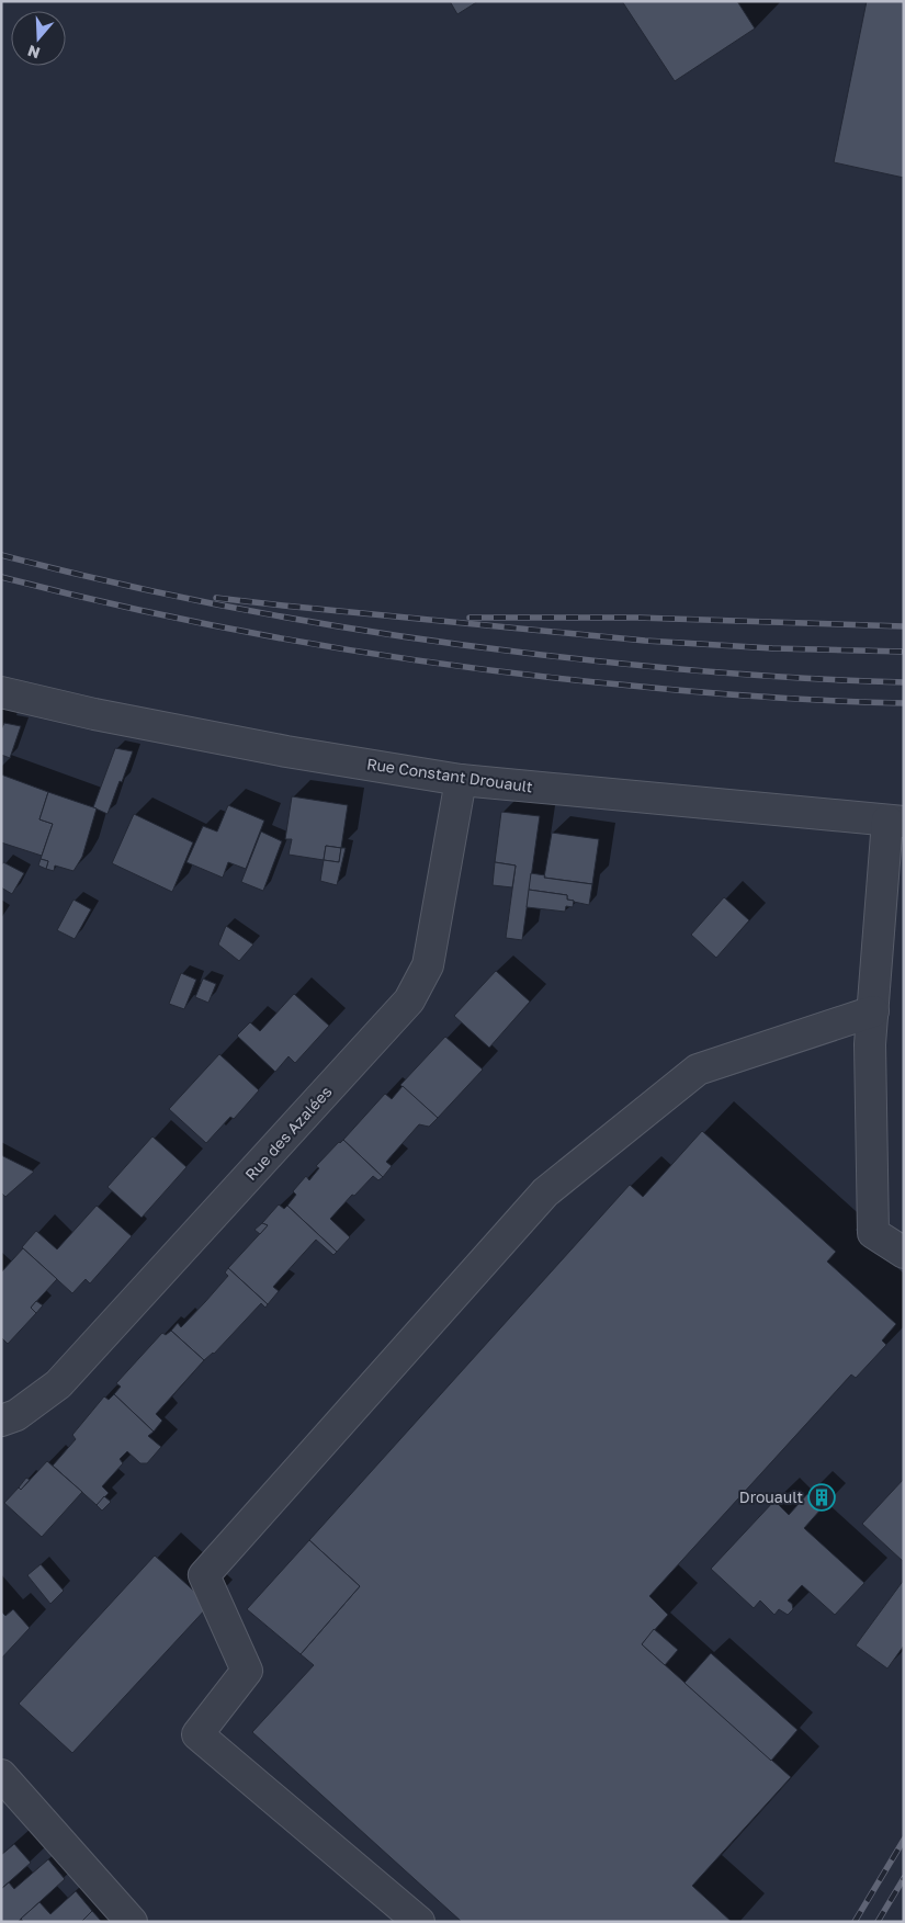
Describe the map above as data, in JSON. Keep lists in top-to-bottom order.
{
  "streets": {
    "street": ["Rue Constant Drouault", "Rue des Azalées"]
  },
  "crossings": [
    ["Rue Constant Drouault", "Rue des Azalées"]
  ],
  "places": {
    "building": ["Drouault"]
  },
  "north": "bottom"
}
